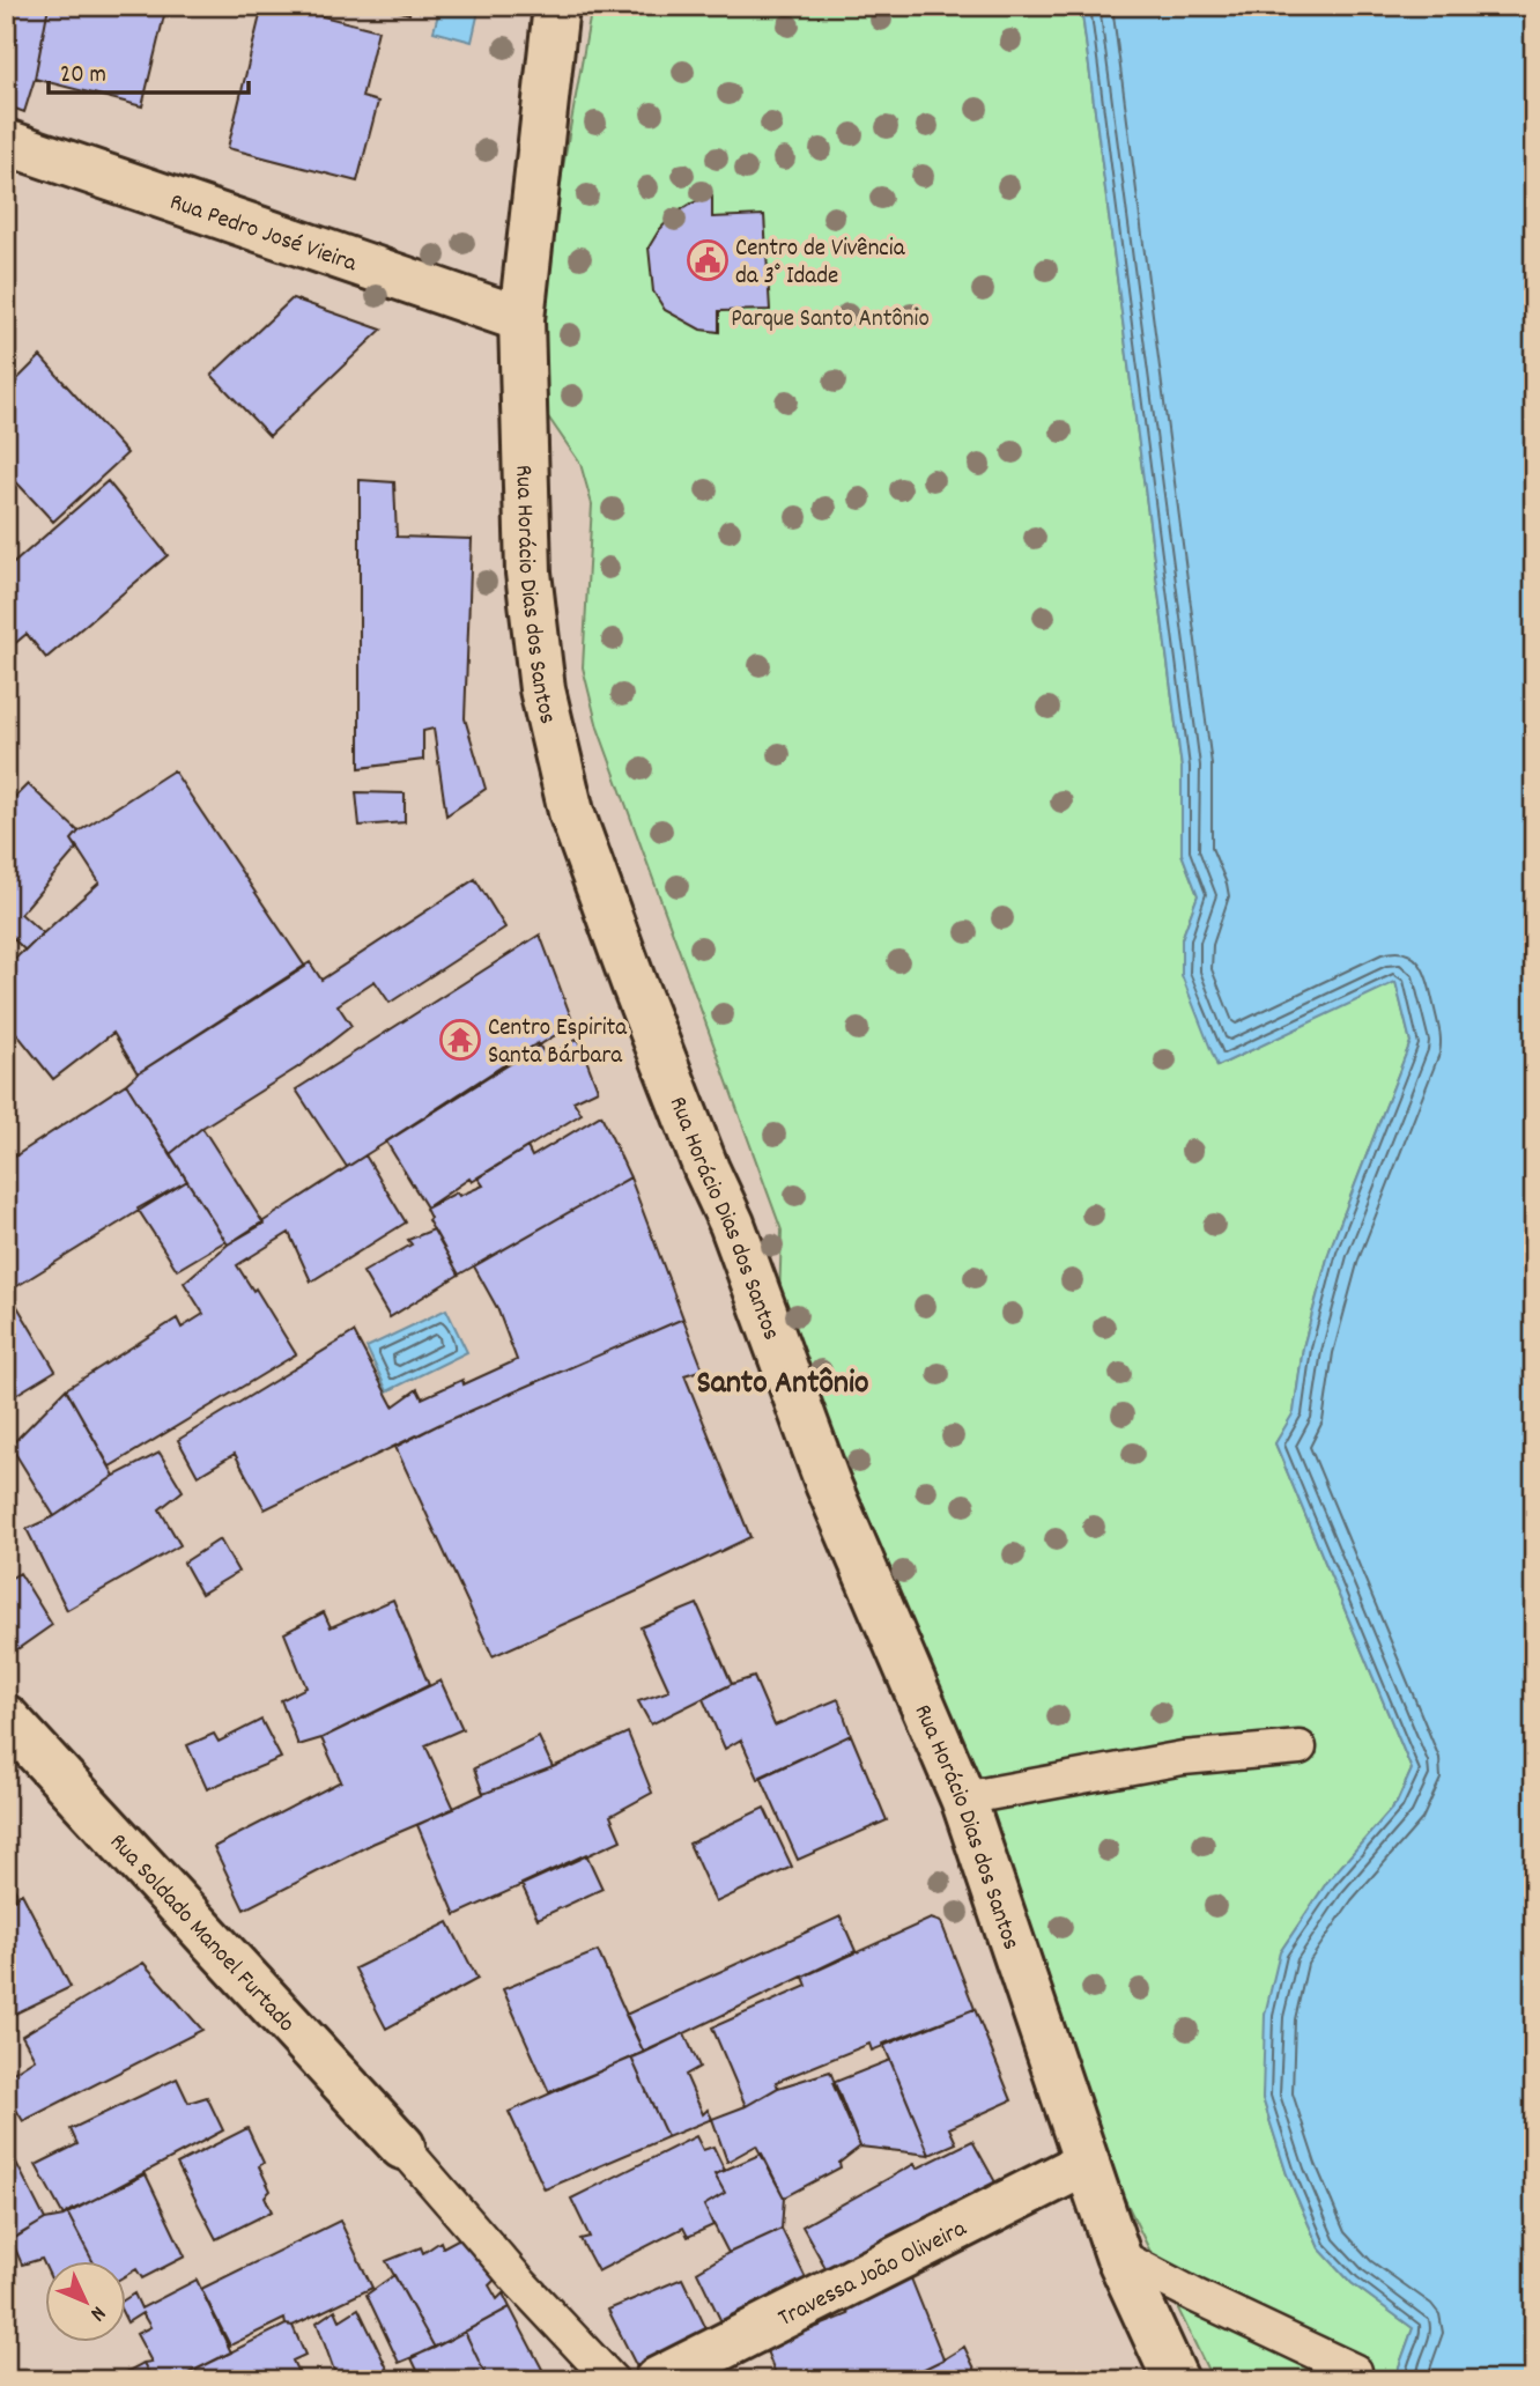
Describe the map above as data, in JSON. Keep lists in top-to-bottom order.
{
  "streets": {
    "street": [
      "Rua Pedro José Vieira",
      "Rua Horácio Dias dos Santos",
      "Rua Soldado Manoel Furtado",
      "Travessa João Oliveira"
    ]
  },
  "crossings": [
    ["Rua Pedro José Vieira", "Rua Horácio Dias dos Santos"],
    ["Rua Horácio Dias dos Santos", "Travessa João Oliveira"]
  ],
  "districts": ["Santo Antônio"],
  "parks": ["Parque Santo Antônio"],
  "places": {
    "public building": ["Centro de Vivência da 3˚ Idade"],
    "temple": ["Centro Espirita Santa Bárbara"]
  },
  "scale_bar": "20 m",
  "north": "bottom right"
}
